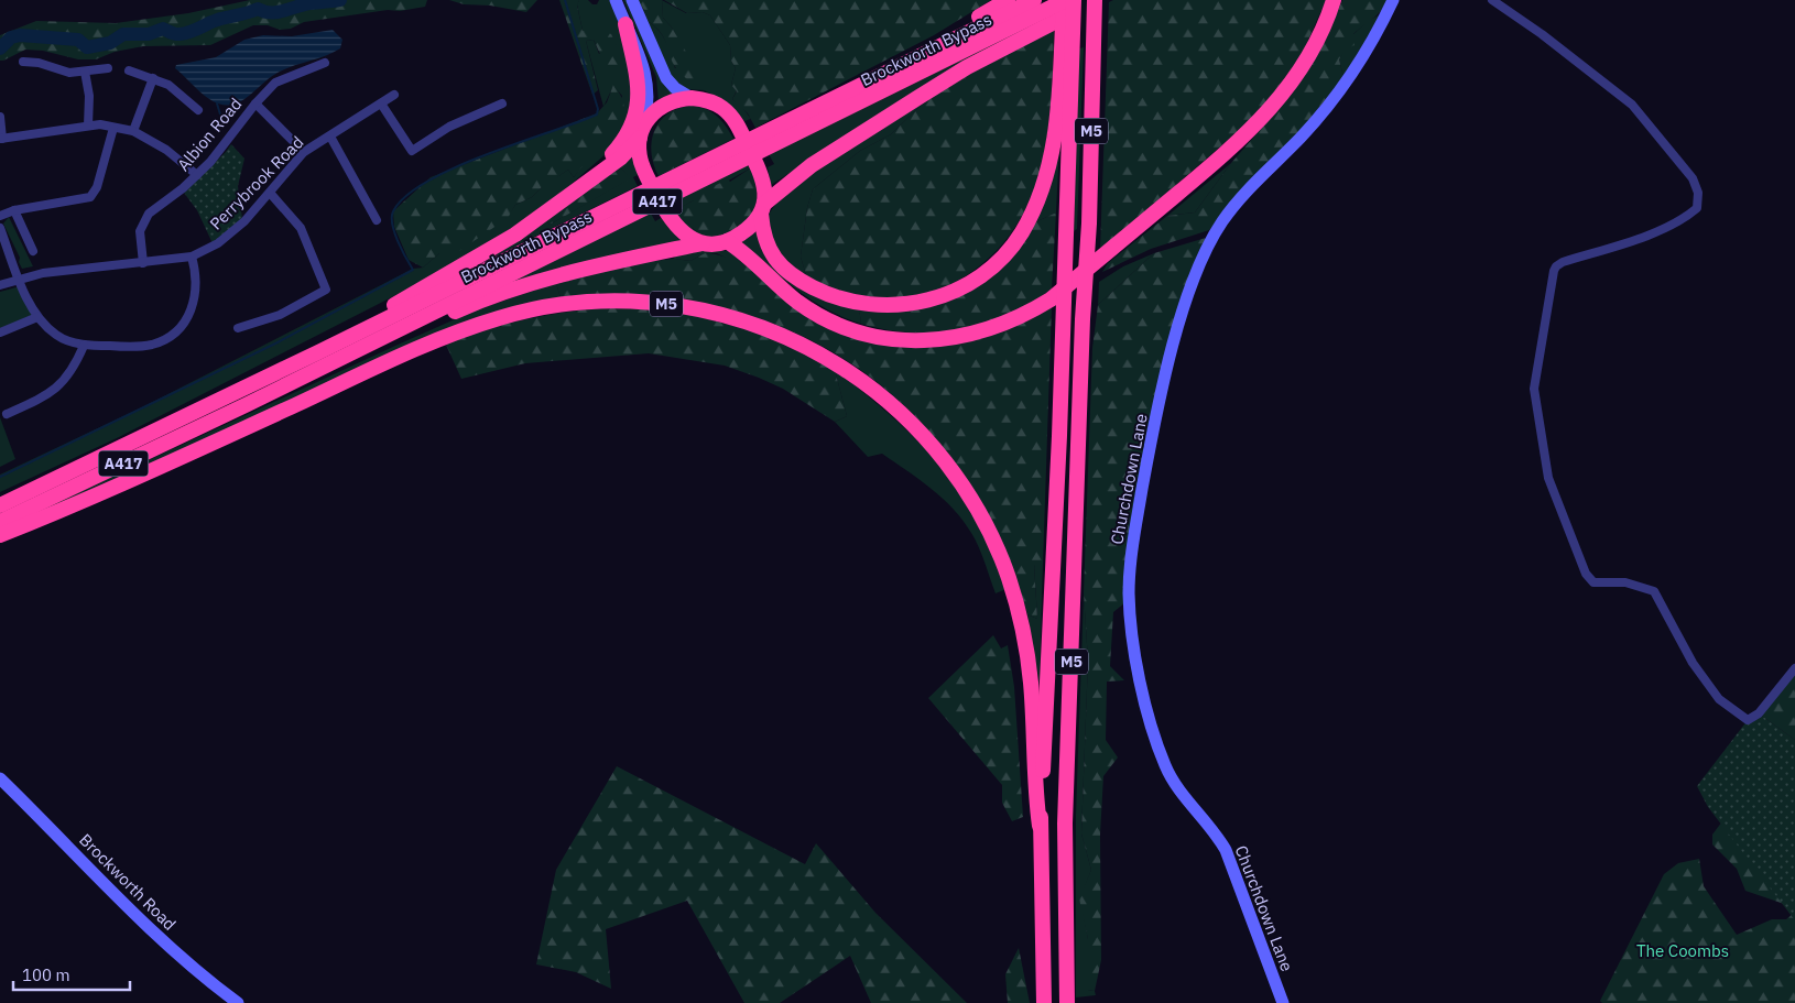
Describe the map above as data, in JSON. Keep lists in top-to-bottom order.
{
  "streets": {
    "highway": ["Brockworth Bypass", "M5", "A417"],
    "street": [
      "Albion Road",
      "Perrybrook Road",
      "Churchdown Lane",
      "Brockworth Road"
    ]
  },
  "crossings": [
    ["Brockworth Bypass", "M5"],
    ["Albion Road", "Perrybrook Road"]
  ],
  "parks": ["The Coombs"],
  "scale_bar": "100 m"
}
